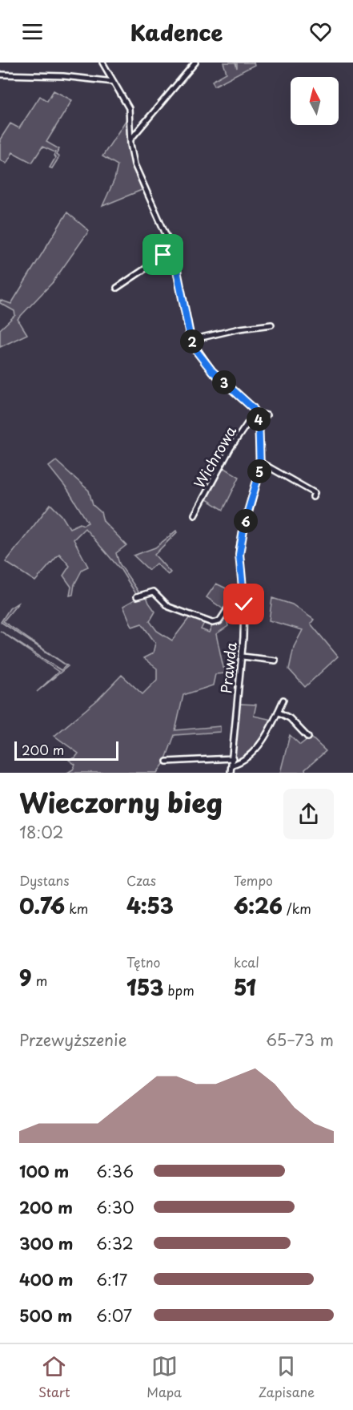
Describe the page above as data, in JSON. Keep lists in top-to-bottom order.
{
  "streets": {
    "street": ["Wichrowa", "Prawda"]
  },
  "crossings": [
    ["Wichrowa", "Prawda"]
  ],
  "scale_bar": "200 m",
  "north": "top",
  "page": {
    "header": "Kadence",
    "pins": [
      "2",
      "3",
      "4",
      "5",
      "6"
    ],
    "scale": "200 m",
    "heading": ["Wieczorny bieg", "18:02"],
    "stats": [
      ["Dystans", "0.76 km"],
      ["Czas", "4:53"],
      ["Tempo", "6:26 /km"],
      ["9 m"],
      ["Tętno", "153 bpm"],
      ["kcal", "51"]
    ],
    "chart": ["Przewyższenie", "65–73 m"],
    "list": [
      {
        "name": "100 m",
        "note": "6:36"
      },
      {
        "name": "200 m",
        "note": "6:30"
      },
      {
        "name": "300 m",
        "note": "6:32"
      },
      {
        "name": "400 m",
        "note": "6:17"
      },
      {
        "name": "500 m",
        "note": "6:07"
      }
    ],
    "tabs": ["Start", "Mapa", "Zapisane"]
  }
}
